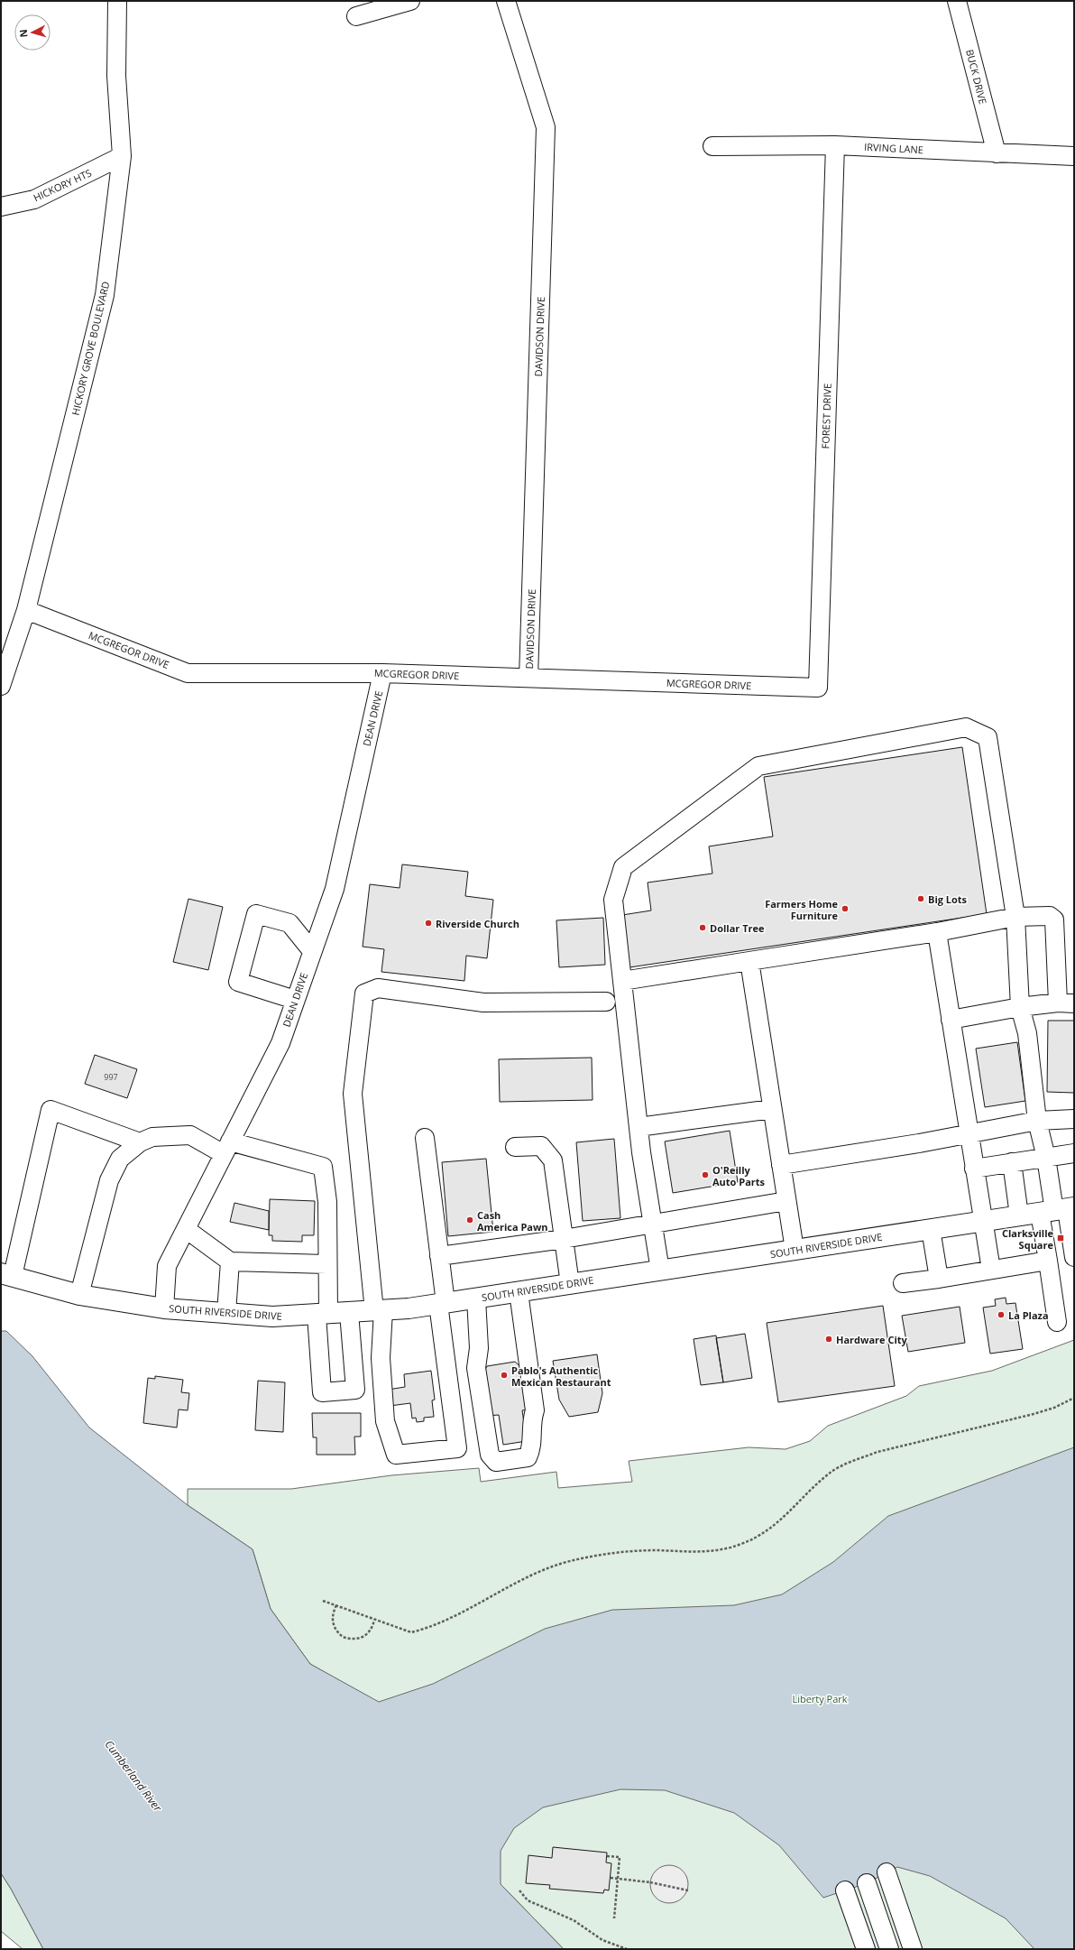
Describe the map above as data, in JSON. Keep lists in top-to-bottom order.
{
  "streets": {
    "highway": ["SOUTH RIVERSIDE DRIVE"],
    "street": [
      "BUCK DRIVE",
      "IRVING LANE",
      "HICKORY HTS",
      "DAVIDSON DRIVE",
      "HICKORY GROVE BOULEVARD",
      "FOREST DRIVE",
      "MCGREGOR DRIVE",
      "DEAN DRIVE"
    ]
  },
  "crossings": [
    ["BUCK DRIVE", "IRVING LANE"],
    ["IRVING LANE", "FOREST DRIVE"],
    ["HICKORY HTS", "HICKORY GROVE BOULEVARD"],
    ["DAVIDSON DRIVE", "MCGREGOR DRIVE"],
    ["HICKORY GROVE BOULEVARD", "MCGREGOR DRIVE"],
    ["FOREST DRIVE", "MCGREGOR DRIVE"],
    ["MCGREGOR DRIVE", "DEAN DRIVE"],
    ["DEAN DRIVE", "SOUTH RIVERSIDE DRIVE"]
  ],
  "water": ["Cumberland River"],
  "parks": ["Liberty Park"],
  "places": {
    "other": [
      "Big Lots",
      "Farmers Home Furniture",
      "Riverside Church",
      "Dollar Tree",
      "O'Reilly Auto Parts",
      "Cash America Pawn",
      "La Plaza",
      "Hardware City",
      "Pablo's Authentic Mexican Restaurant"
    ],
    "transit": ["Clarksville Square"]
  },
  "house_numbers": ["997"],
  "north": "left"
}
